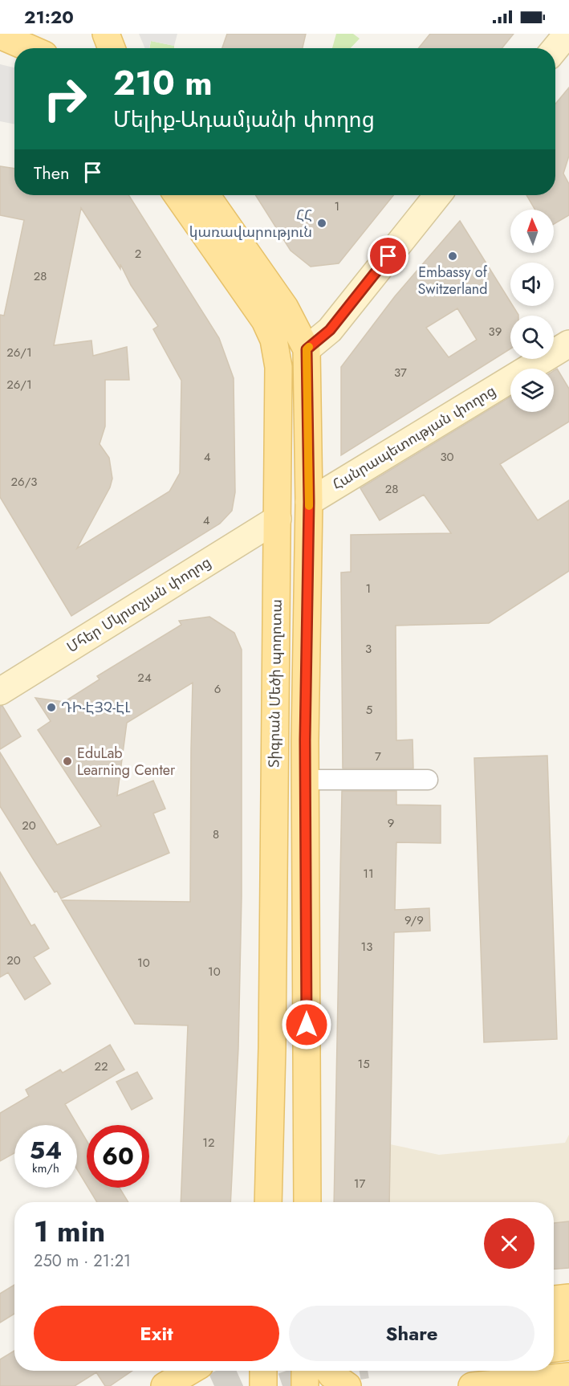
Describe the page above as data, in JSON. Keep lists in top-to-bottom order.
{
  "streets": {
    "main road": ["Տիգրան Մեծի պողոտա"],
    "street": ["Հանրապետության փողոց", "Մհեր Մկրտչյան փողոց"]
  },
  "crossings": [
    ["Մհեր Մկրտչյան փողոց", "Տիգրան Մեծի պողոտա"]
  ],
  "places": [
    "ՀՀ կառավարություն",
    "Embassy of Switzerland",
    "ԴԻ-ԷՅՉ-ԷԼ",
    "EduLab Learning Center"
  ],
  "house_numbers": [
    "1",
    "2",
    "28",
    "39",
    "26/1",
    "37",
    "26/1",
    "4",
    "30",
    "26/3",
    "28",
    "4",
    "1",
    "3",
    "24",
    "6",
    "5",
    "7",
    "9",
    "20",
    "8",
    "11",
    "9/9",
    "13",
    "20",
    "10",
    "10",
    "15",
    "22",
    "12",
    "17"
  ],
  "north": "top",
  "page": {
    "status": "21:20",
    "turn": ["210 m", "Մելիք-Ադամյանի փողոց"],
    "then": "Then",
    "speed": "54 km/h",
    "limit": "60",
    "heading": ["1 min", "250 m · 21:21"],
    "buttons": ["Exit", "Share"]
  }
}
